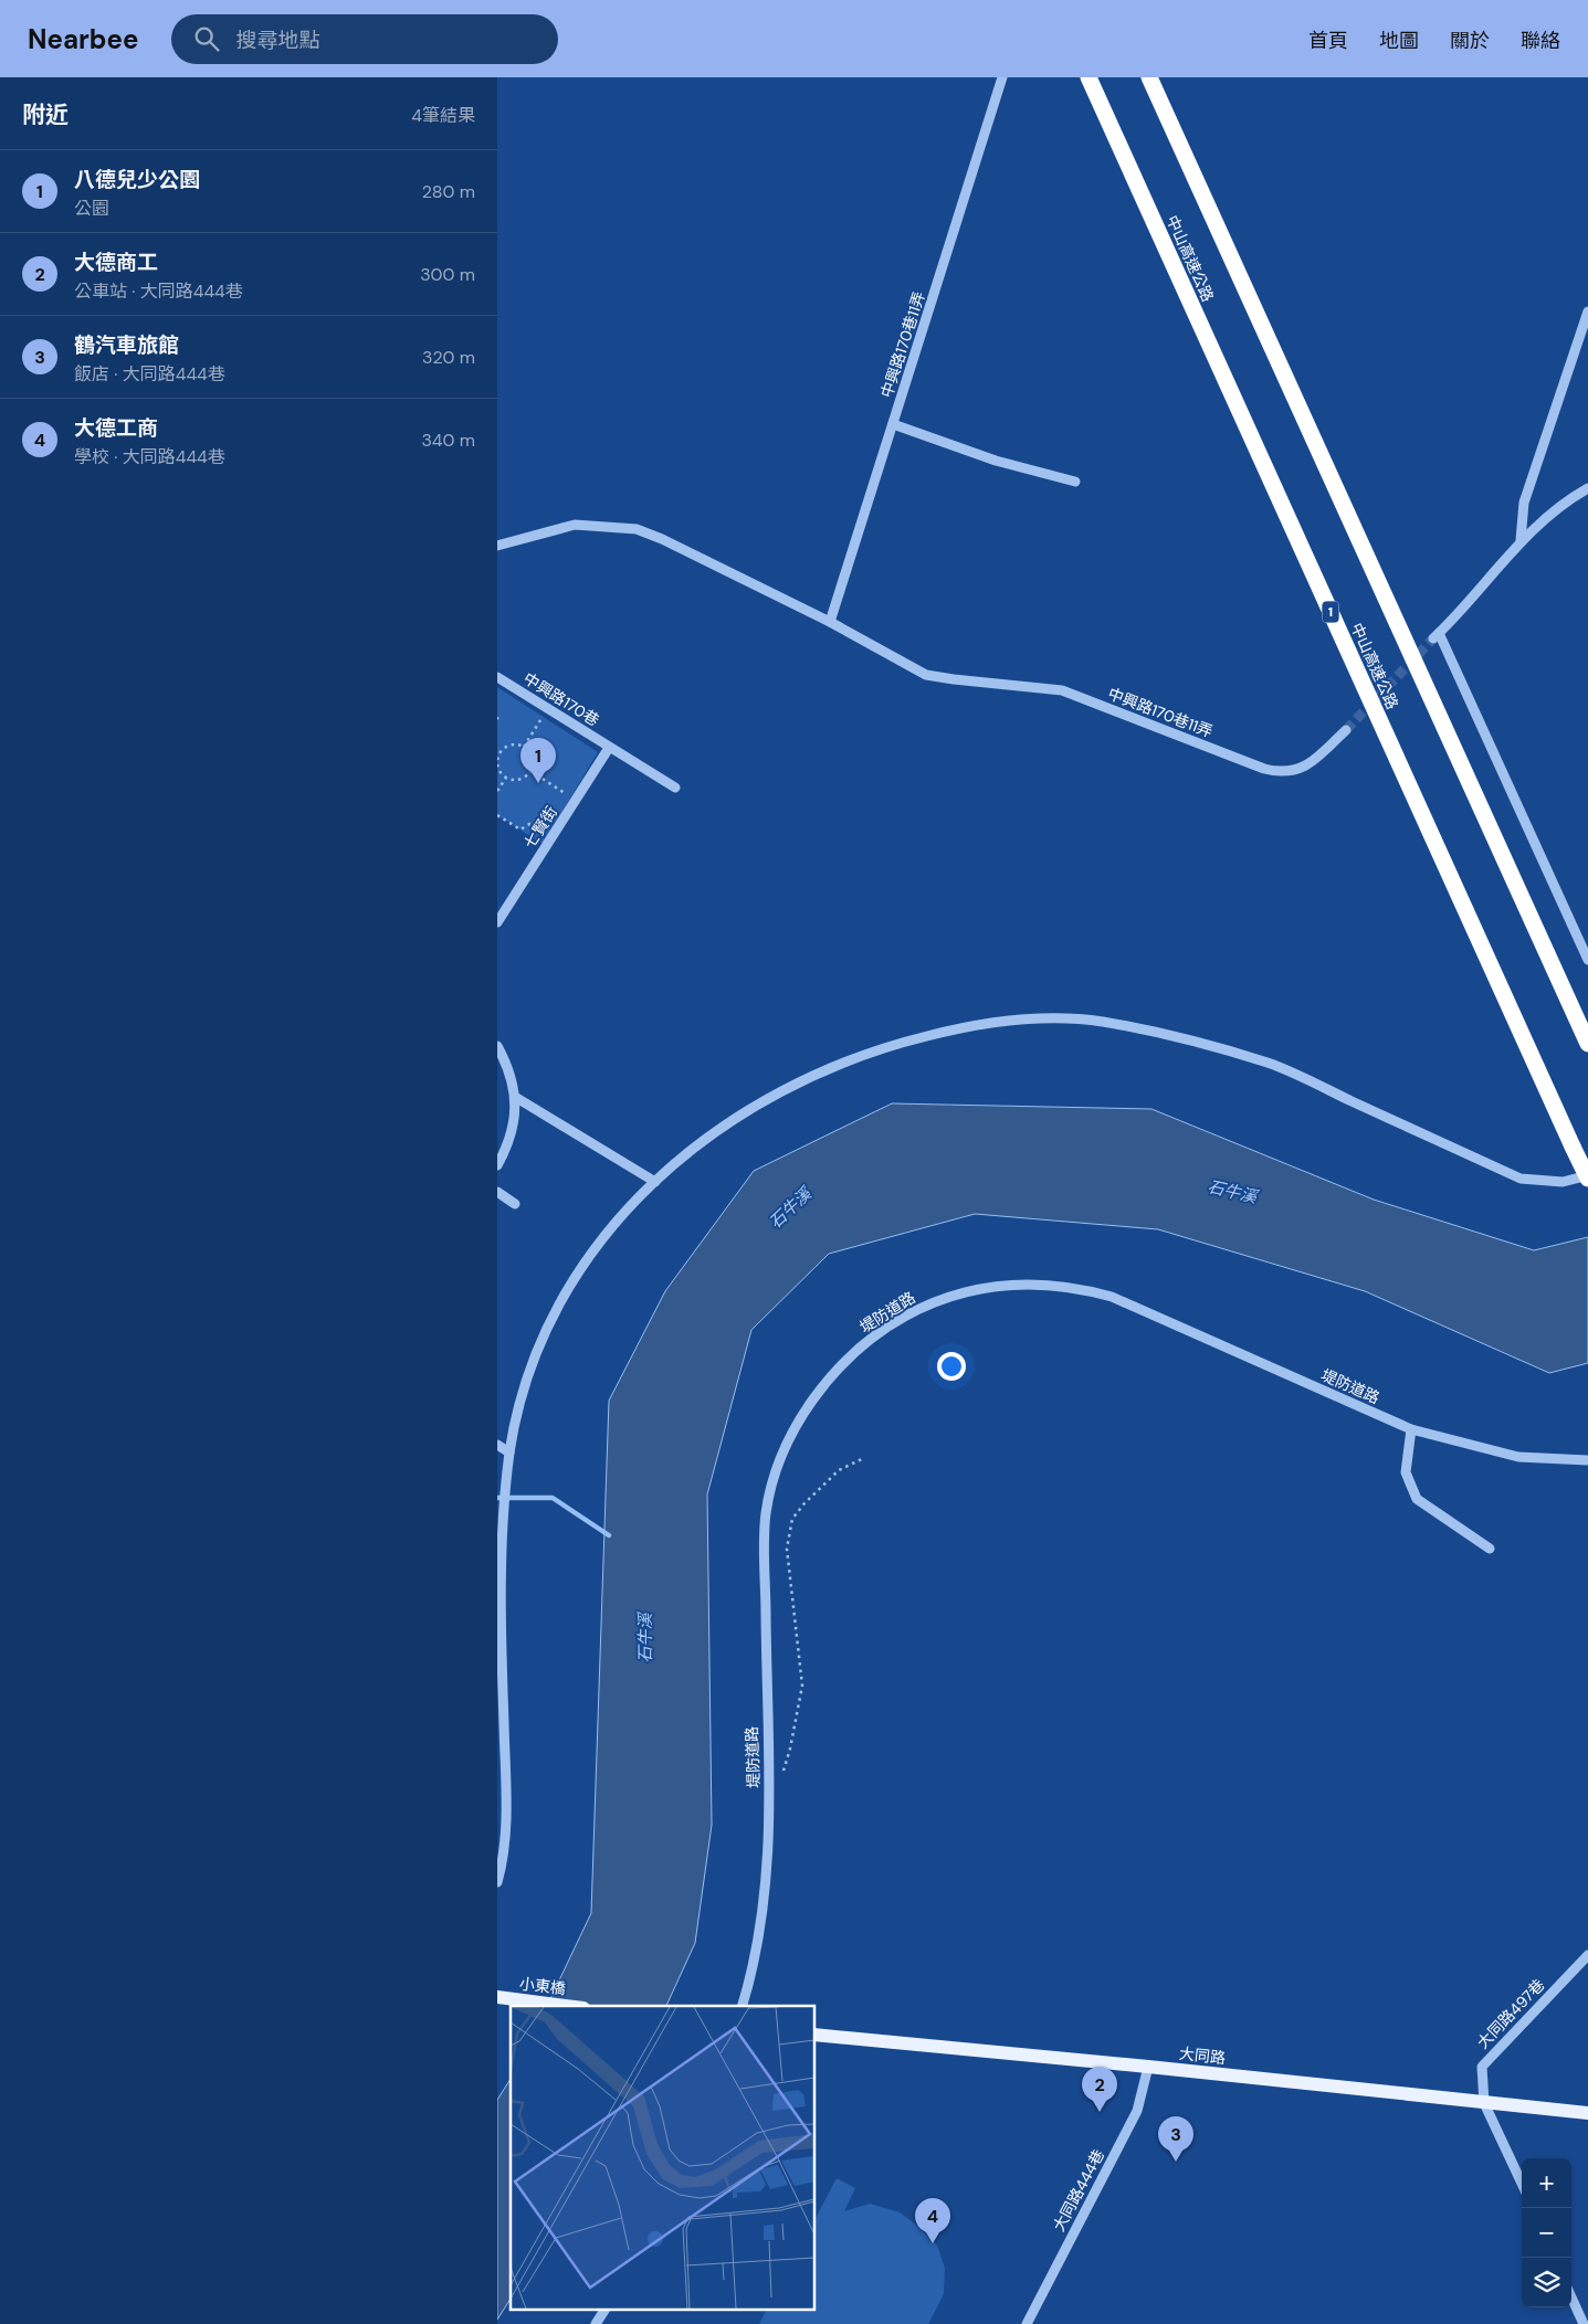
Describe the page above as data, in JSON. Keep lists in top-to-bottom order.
{
  "streets": {
    "highway": ["中山高速公路", "1"],
    "main road": ["小東橋", "大同路"],
    "street": [
      "中興路170巷11弄",
      "中興路170巷",
      "七賢街",
      "堤防道路",
      "大同路497巷",
      "大同路444巷"
    ]
  },
  "crossings": [
    ["中興路170巷", "七賢街"],
    ["大同路497巷", "大同路"],
    ["大同路", "大同路444巷"]
  ],
  "water": ["石牛溪"],
  "page": {
    "header": "Nearbee",
    "search": "搜尋地點",
    "nav": [
      "首頁",
      "地圖",
      "關於",
      "聯絡"
    ],
    "heading": ["附近", "4筆結果"],
    "list": [
      {
        "mark": "1",
        "name": "八德兒少公園",
        "note": "公園",
        "value": "280 m"
      },
      {
        "mark": "2",
        "name": "大德商工",
        "note": "公車站 · 大同路444巷",
        "value": "300 m"
      },
      {
        "mark": "3",
        "name": "鶴汽車旅館",
        "note": "飯店 · 大同路444巷",
        "value": "320 m"
      },
      {
        "mark": "4",
        "name": "大德工商",
        "note": "學校 · 大同路444巷",
        "value": "340 m"
      }
    ],
    "pins": [
      "1",
      "2",
      "3",
      "4"
    ],
    "map_buttons": ["+", "−"]
  }
}
